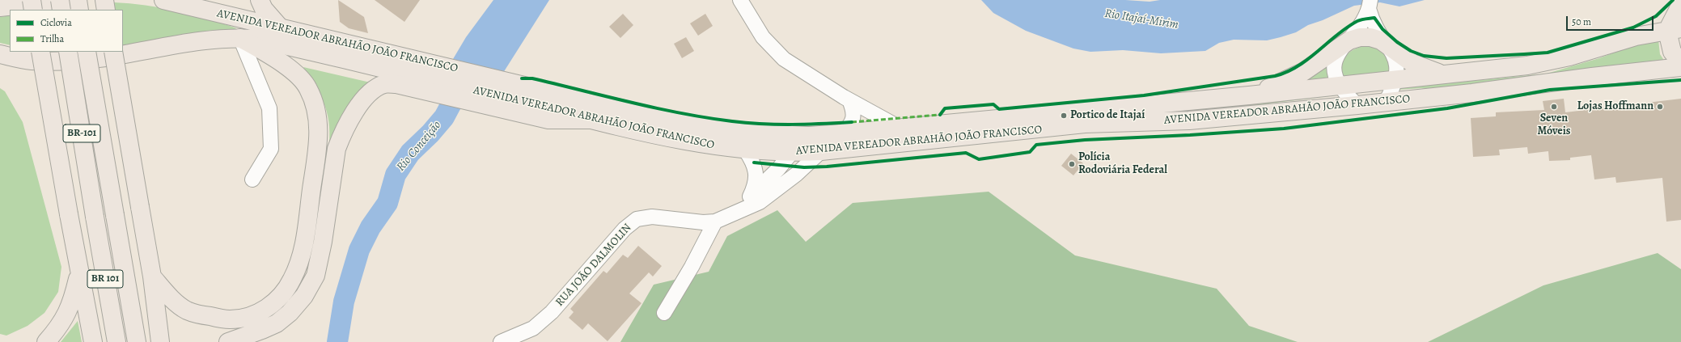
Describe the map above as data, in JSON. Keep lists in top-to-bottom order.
{
  "streets": {
    "main road": ["AVENIDA VEREADOR ABRAHÃO JOÃO FRANCISCO", "BR-101", "BR 101"],
    "street": ["RUA JOÃO DALMOLIN"]
  },
  "crossings": [
    ["AVENIDA VEREADOR ABRAHÃO JOÃO FRANCISCO", "BR-101"],
    ["AVENIDA VEREADOR ABRAHÃO JOÃO FRANCISCO", "RUA JOÃO DALMOLIN"],
    ["BR-101", "BR 101"]
  ],
  "water": ["Rio Itajaí-Mirim", "Rio Conceição"],
  "places": [
    "Seven Móveis",
    "Lojas Hoffmann",
    "Portico de Itajaí",
    "Polícia Rodoviária Federal"
  ],
  "legend": ["Ciclovia", "Trilha"],
  "scale_bar": "50 m"
}
